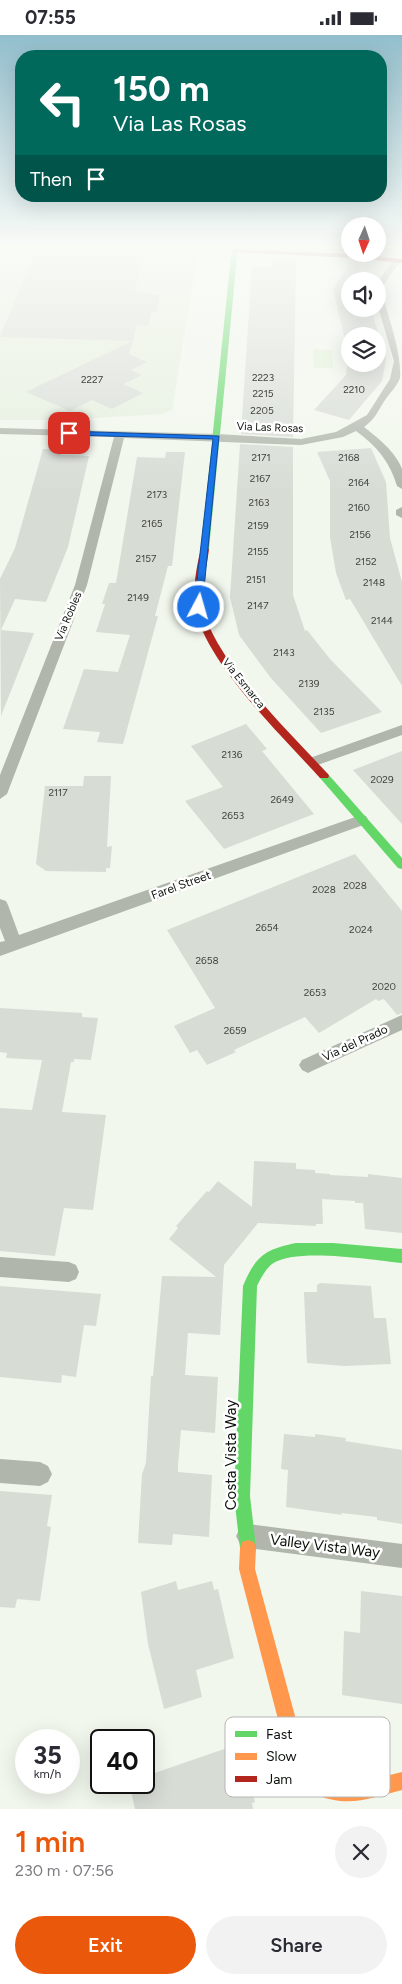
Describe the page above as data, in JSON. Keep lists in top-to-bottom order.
{
  "streets": {
    "street": [
      "Via Las Rosas",
      "Via Robles",
      "Via Esmarca",
      "Farel Street",
      "Via del Prado",
      "Costa Vista Way",
      "Valley Vista Way"
    ]
  },
  "crossings": [
    ["Via Las Rosas", "Via Robles"],
    ["Via Las Rosas", "Via Esmarca"],
    ["Via Esmarca", "Farel Street"],
    ["Costa Vista Way", "Valley Vista Way"]
  ],
  "house_numbers": [
    "2223",
    "2227",
    "2210",
    "2215",
    "2205",
    "2171",
    "2168",
    "2167",
    "2164",
    "2173",
    "2163",
    "2160",
    "2165",
    "2159",
    "2156",
    "2155",
    "2157",
    "2152",
    "2151",
    "2148",
    "2149",
    "2147",
    "2144",
    "2143",
    "2139",
    "2135",
    "2136",
    "2029",
    "2117",
    "2649",
    "2653",
    "2028",
    "2028",
    "2654",
    "2024",
    "2658",
    "2020",
    "2653",
    "2659"
  ],
  "legend": ["Fast", "Slow", "Jam"],
  "north": "bottom",
  "page": {
    "status": "07:55",
    "turn": ["150 m", "Via Las Rosas"],
    "then": "Then",
    "speed": "35 km/h",
    "limit": "40",
    "heading": ["1 min", "230 m · 07:56"],
    "buttons": ["Exit", "Share"]
  }
}
